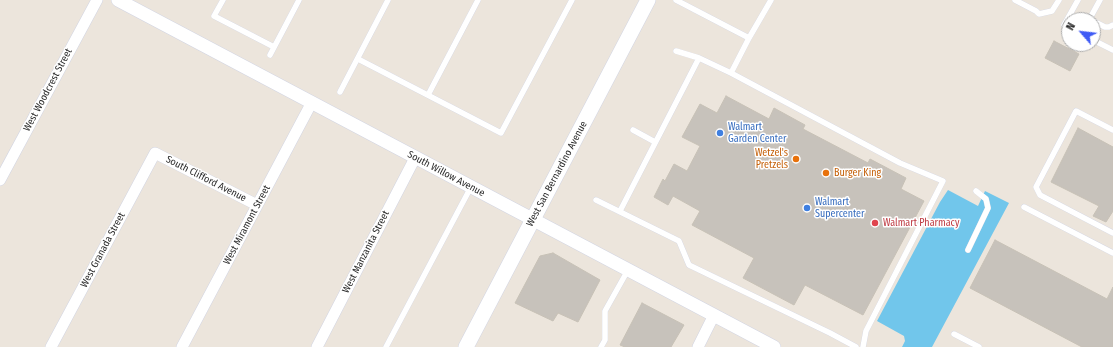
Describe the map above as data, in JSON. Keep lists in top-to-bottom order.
{
  "streets": {
    "main road": ["West San Bernardino Avenue"],
    "street": [
      "West Woodcrest Street",
      "South Willow Avenue",
      "South Clifford Avenue",
      "West Miramont Street",
      "West Granada Street",
      "West Manzanita Street"
    ]
  },
  "crossings": [
    ["South Willow Avenue", "West San Bernardino Avenue"],
    ["South Willow Avenue", "West Miramont Street"],
    ["South Willow Avenue", "West Manzanita Street"],
    ["South Clifford Avenue", "West Miramont Street"],
    ["South Clifford Avenue", "West Granada Street"]
  ],
  "places": [
    "Walmart Garden Center",
    "Wetzel's Pretzels",
    "Burger King",
    "Walmart Supercenter",
    "Walmart Pharmacy"
  ],
  "north": "top left"
}
